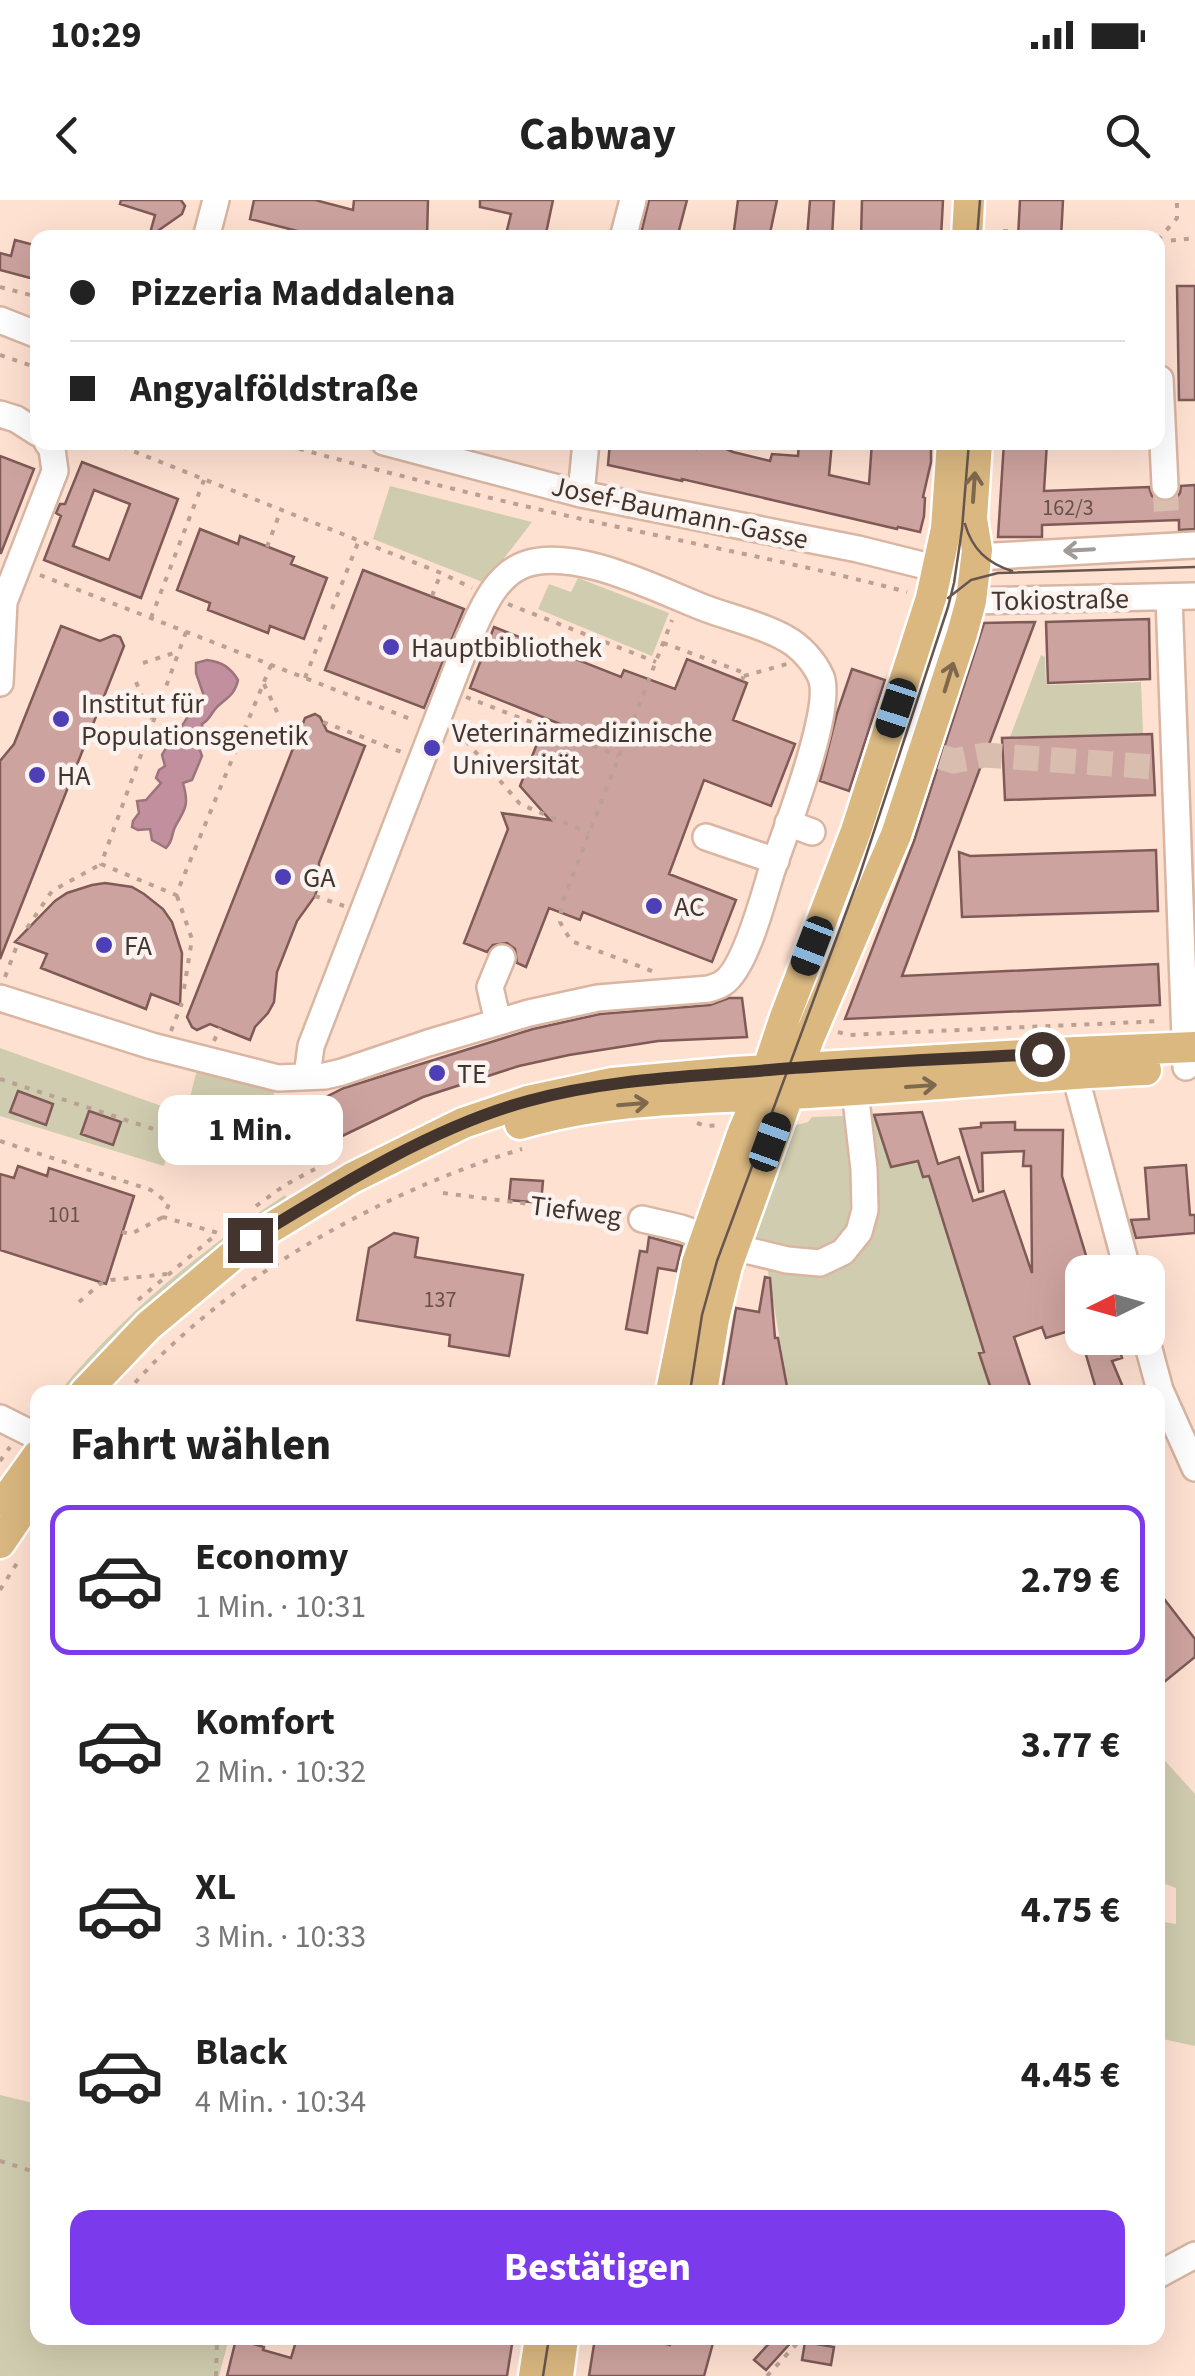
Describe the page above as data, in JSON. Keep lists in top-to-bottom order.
{
  "streets": {
    "street": ["Josef-Baumann-Gasse", "Tokiostraße", "Tiefweg"]
  },
  "crossings": [
    ["Josef-Baumann-Gasse", "Tokiostraße"]
  ],
  "places": [
    "Hauptbibliothek",
    "Institut für Populationsgenetik",
    "Veterinärmedizinische Universität",
    "HA",
    "GA",
    "AC",
    "FA",
    "TE"
  ],
  "house_numbers": ["162/3", "101", "137"],
  "north": "left",
  "page": {
    "status": "10:29",
    "header": "Cabway",
    "banner": ["Pizzeria Maddalena", "Angyalföldstraße"],
    "bubble": "1 Min.",
    "heading": "Fahrt wählen",
    "list": [
      {
        "name": "Economy",
        "note": "1 Min. · 10:31",
        "value": "2.79 €"
      },
      {
        "name": "Komfort",
        "note": "2 Min. · 10:32",
        "value": "3.77 €"
      },
      {
        "name": "XL",
        "note": "3 Min. · 10:33",
        "value": "4.75 €"
      },
      {
        "name": "Black",
        "note": "4 Min. · 10:34",
        "value": "4.45 €"
      }
    ],
    "buttons": "Bestätigen"
  }
}
